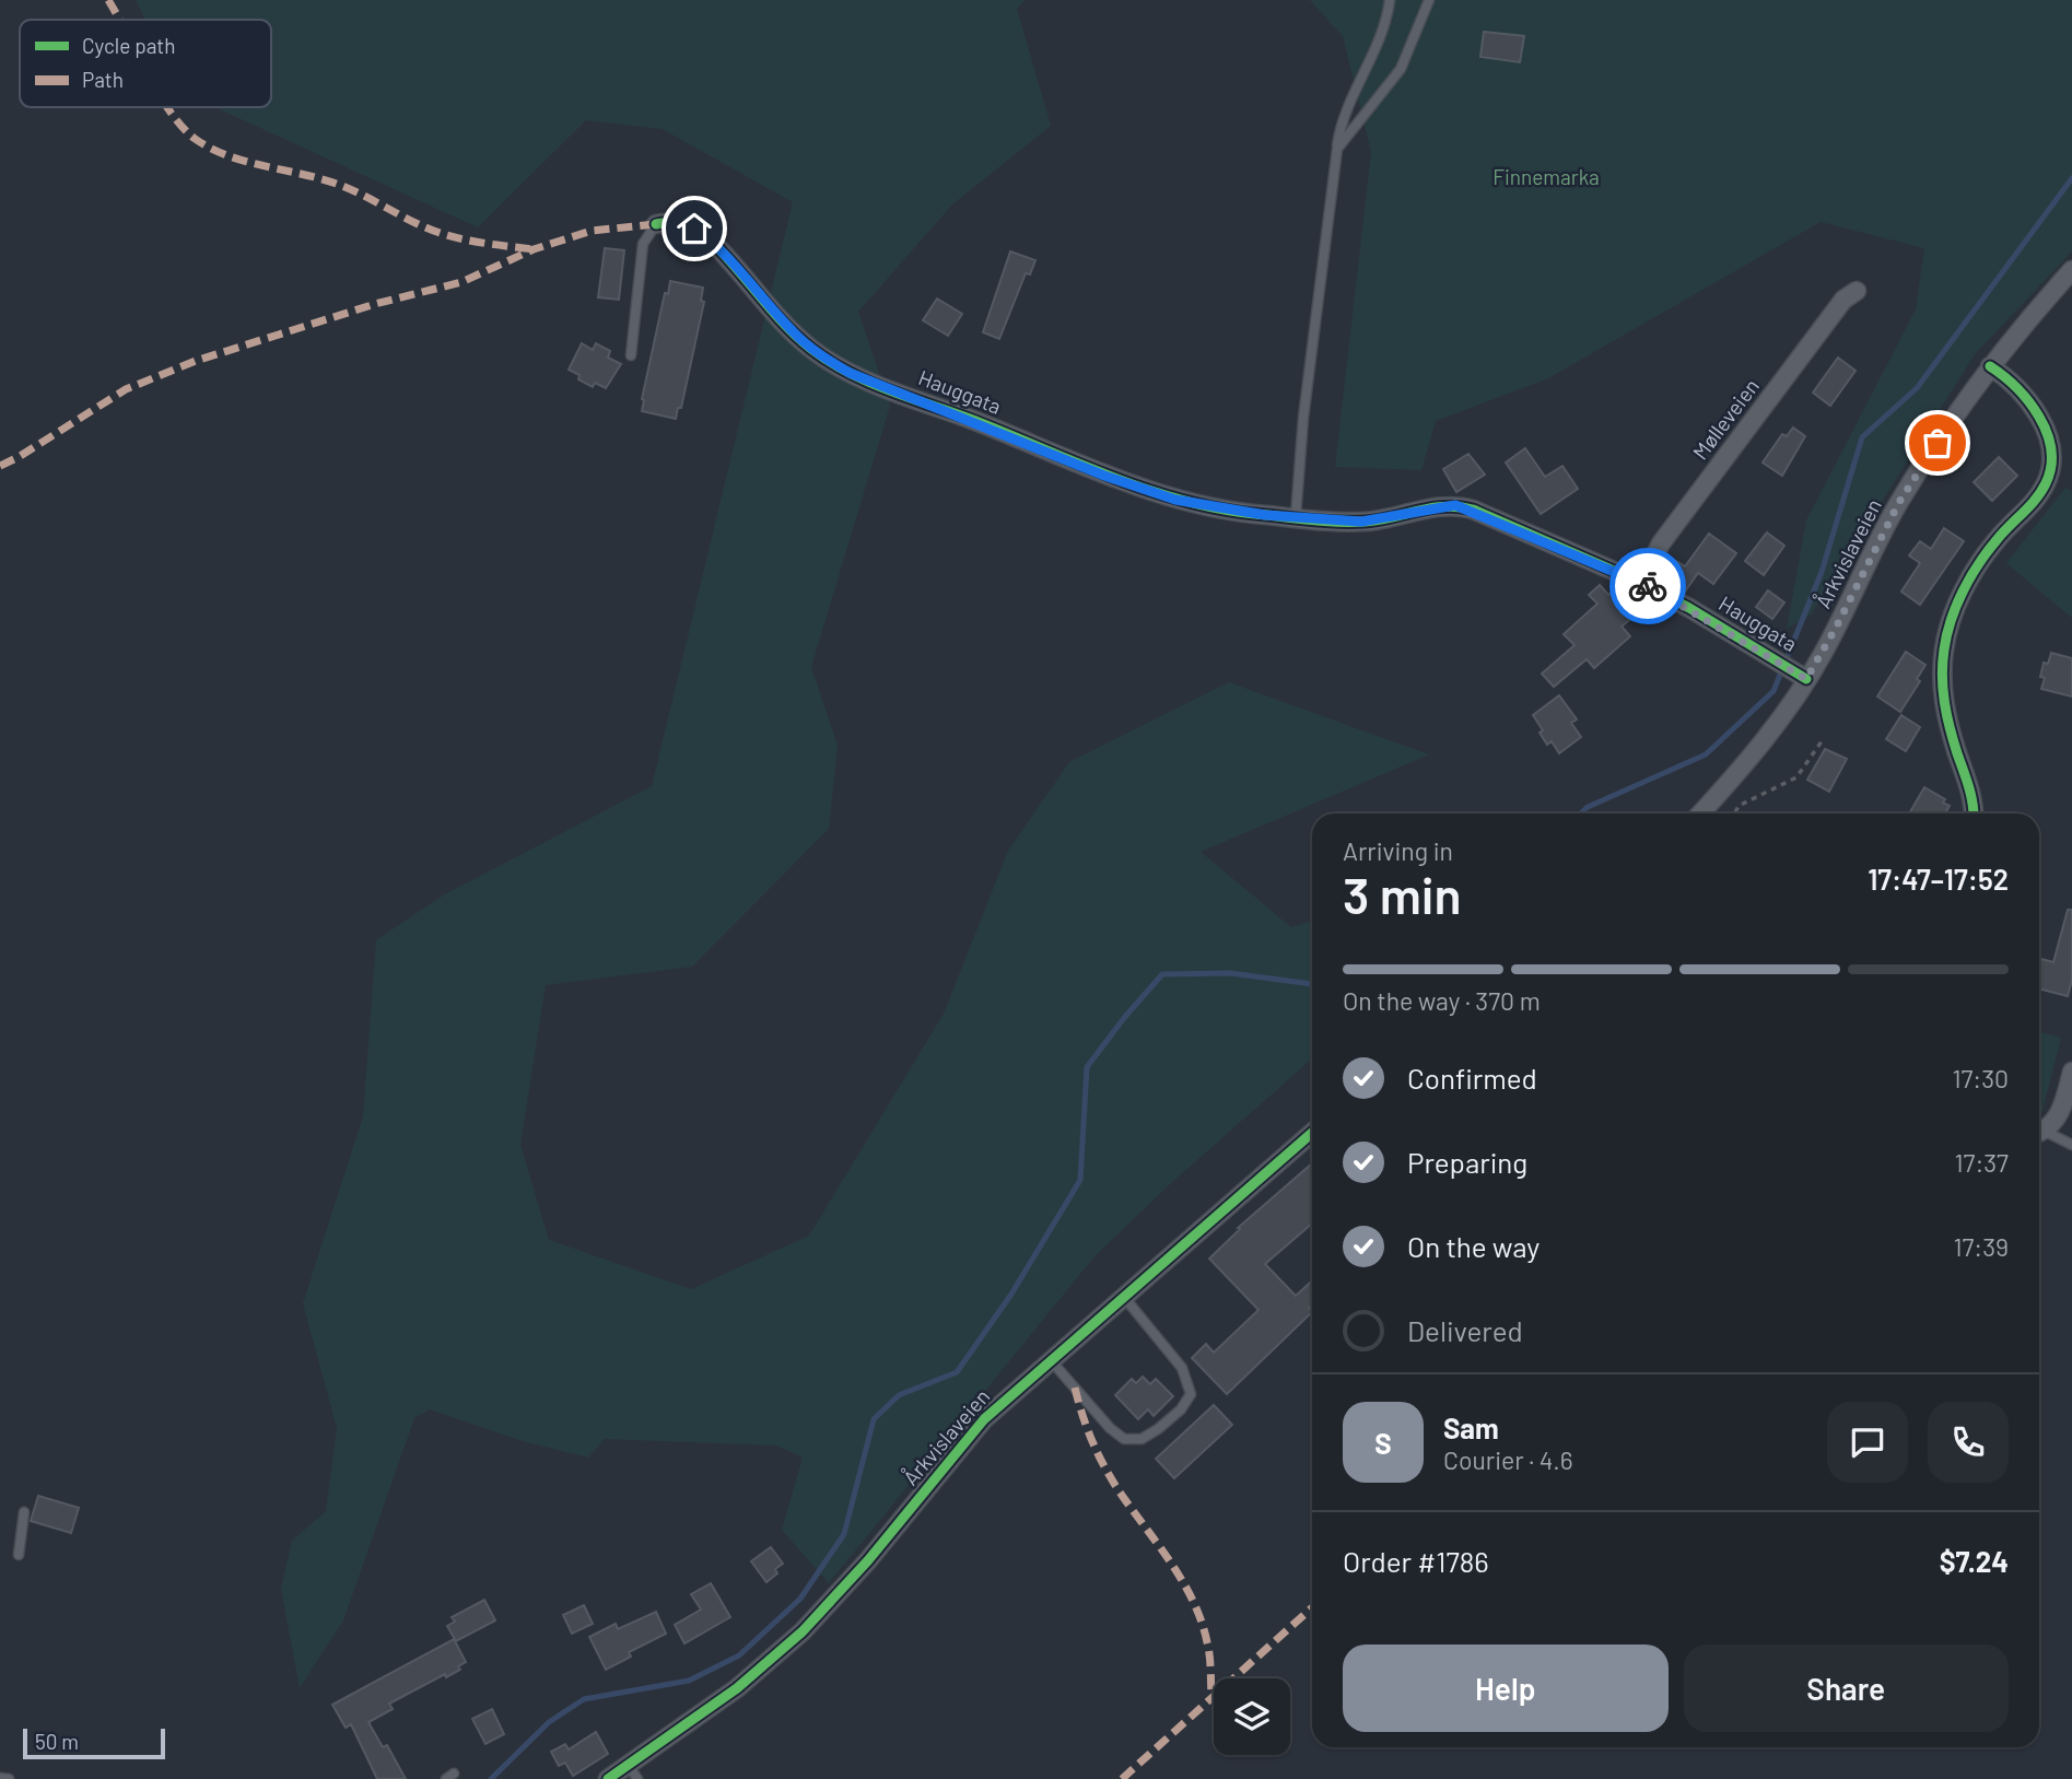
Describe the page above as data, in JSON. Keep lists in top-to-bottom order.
{
  "streets": {
    "street": ["Hauggata", "Mølleveien", "Årkvislaveien"]
  },
  "crossings": [
    ["Hauggata", "Mølleveien"],
    ["Hauggata", "Årkvislaveien"]
  ],
  "parks": ["Finnemarka"],
  "legend": ["Cycle path", "Path"],
  "scale_bar": "50 m",
  "page": {
    "heading": ["3 min", "Arriving in", "17:47–17:52"],
    "panel": [
      "Sam",
      "Courier · 4.6",
      "Order #1786",
      "$7.24"
    ],
    "bar": "On the way · 370 m",
    "list": [
      ["Confirmed", "17:30"],
      ["Preparing", "17:37"],
      ["On the way", "17:39"],
      "Delivered"
    ],
    "round": "S",
    "buttons": ["Help", "Share"],
    "scale": "50 m"
  }
}
